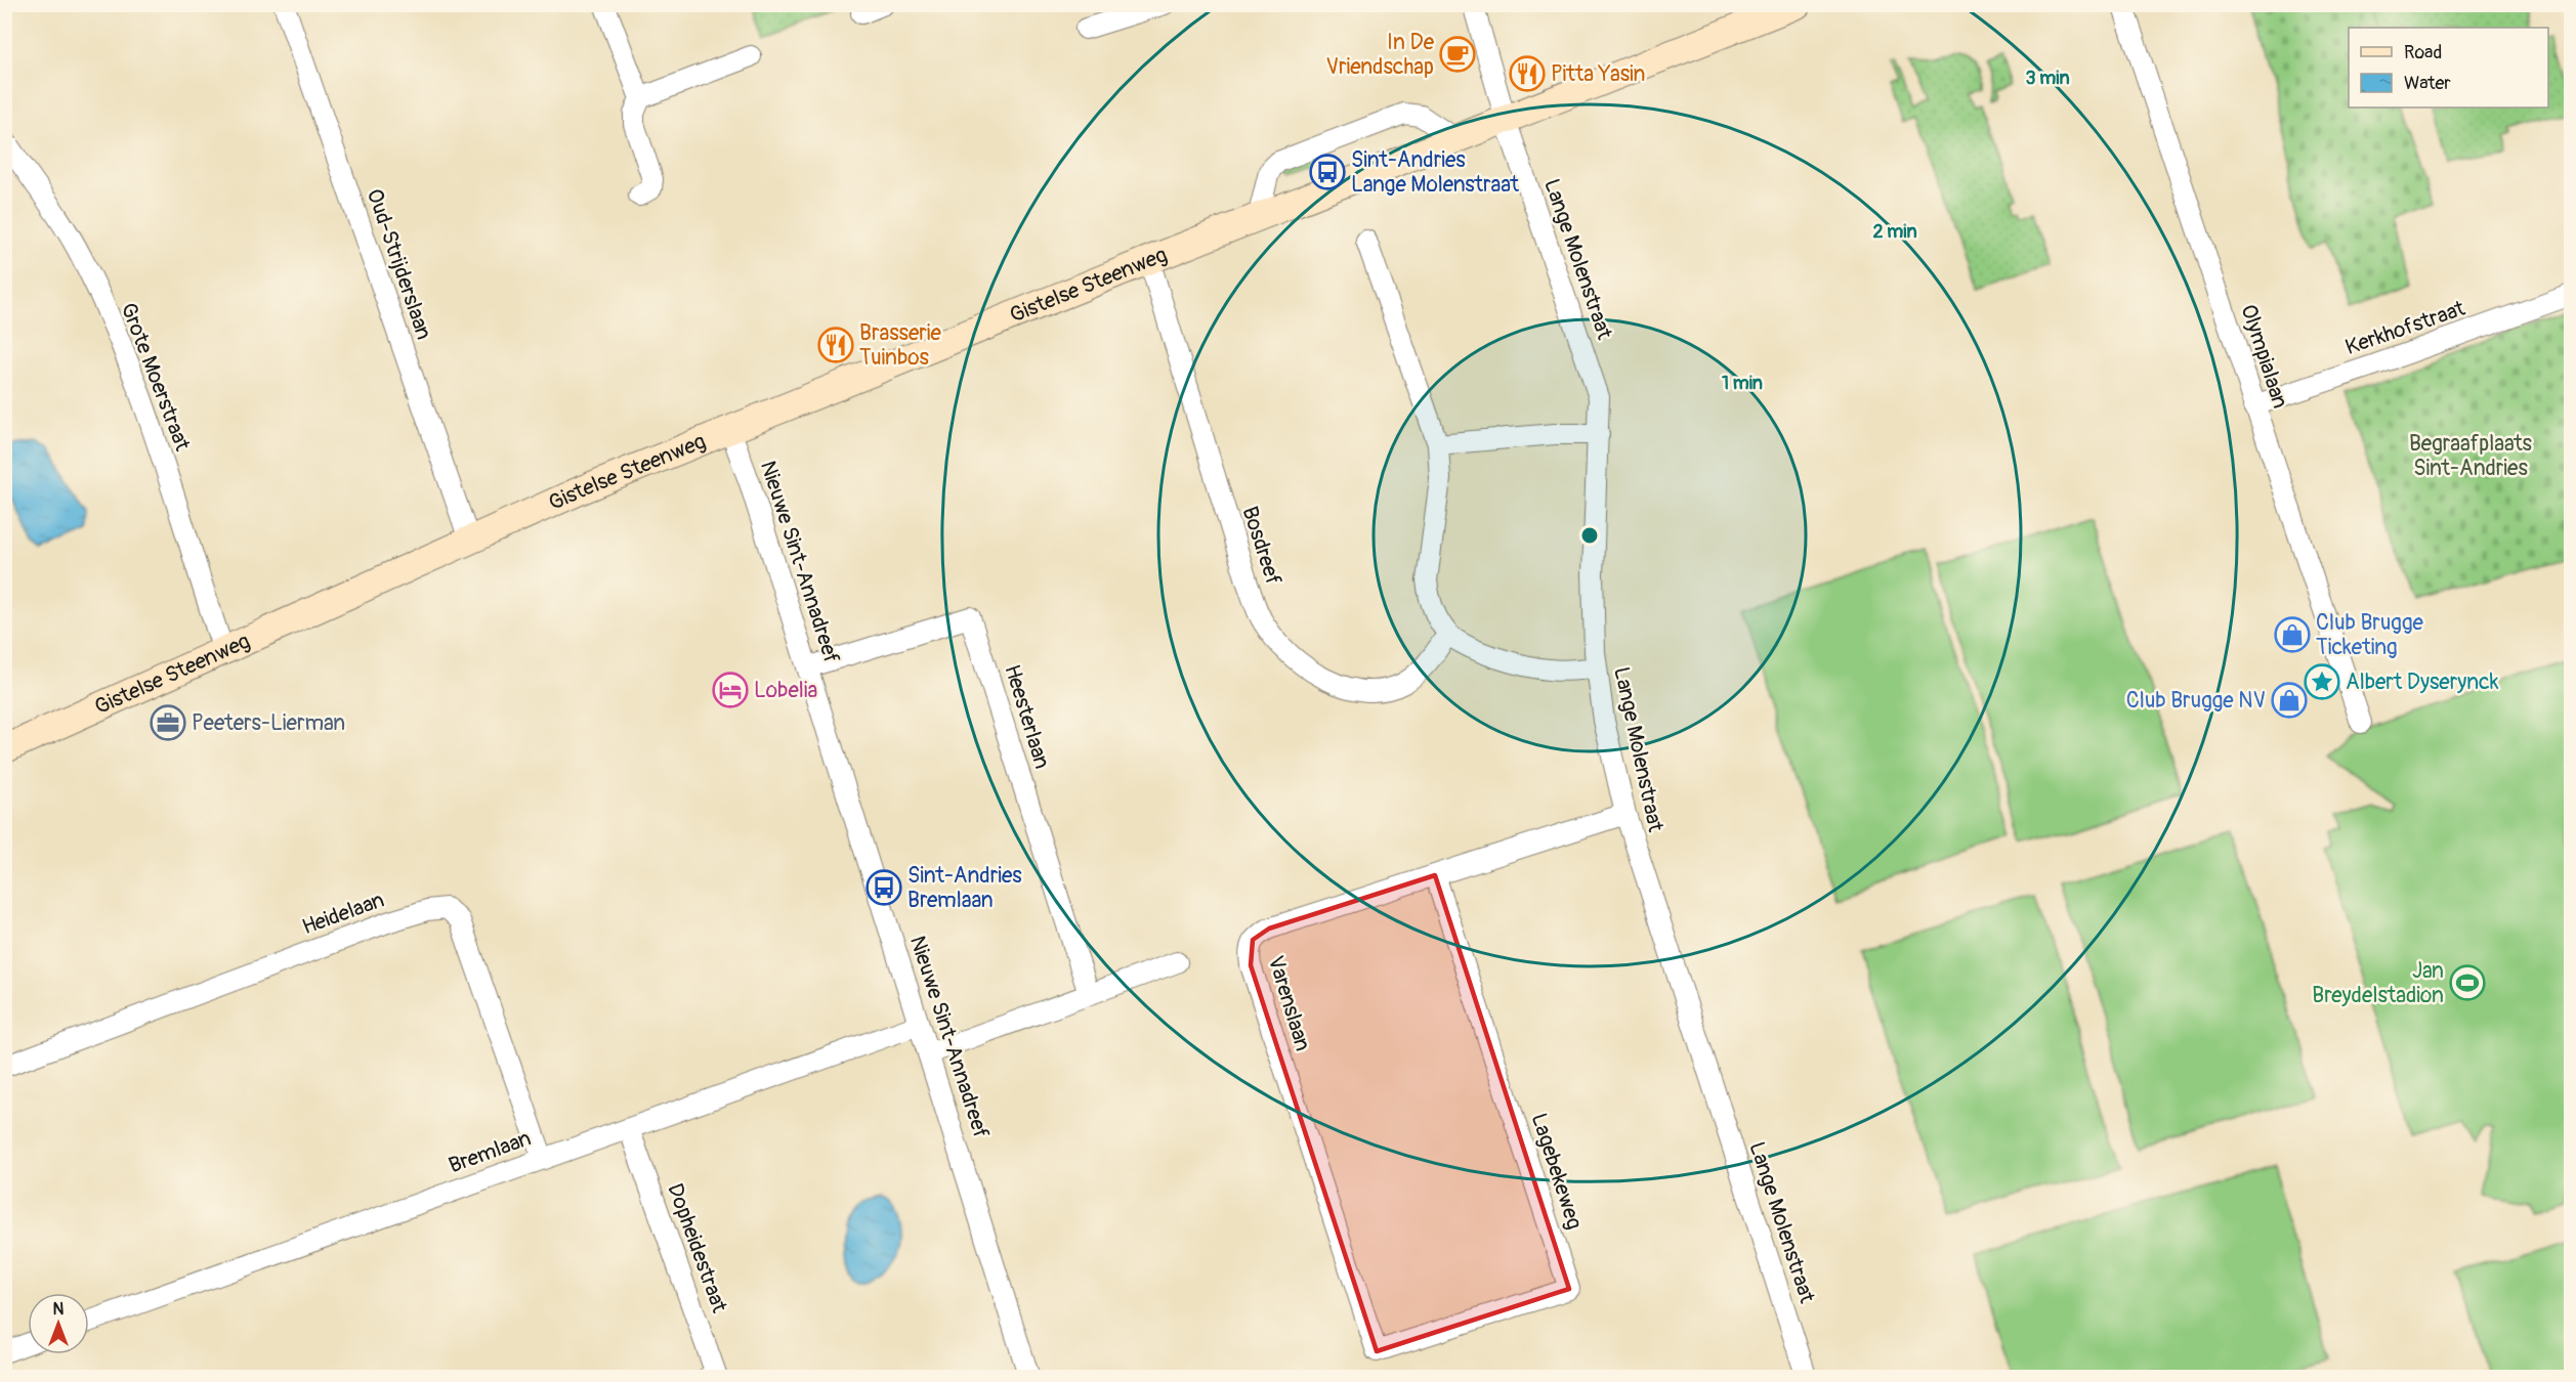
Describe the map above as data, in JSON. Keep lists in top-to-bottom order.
{
  "streets": {
    "main road": ["Gistelse Steenweg"],
    "street": [
      "Lange Molenstraat",
      "Oud-Strijderslaan",
      "Kerkhofstraat",
      "Olympialaan",
      "Grote Moerstraat",
      "Bosdreef",
      "Nieuwe Sint-Annadreef",
      "Heesterlaan",
      "Heidelaan",
      "Varenslaan",
      "Bremlaan",
      "Lagebekeweg",
      "Dopheidestraat"
    ]
  },
  "crossings": [
    ["Lange Molenstraat", "Gistelse Steenweg"],
    ["Lange Molenstraat", "Varenslaan"],
    ["Oud-Strijderslaan", "Gistelse Steenweg"],
    ["Gistelse Steenweg", "Grote Moerstraat"],
    ["Gistelse Steenweg", "Bosdreef"],
    ["Gistelse Steenweg", "Nieuwe Sint-Annadreef"],
    ["Kerkhofstraat", "Olympialaan"],
    ["Nieuwe Sint-Annadreef", "Heesterlaan"],
    ["Nieuwe Sint-Annadreef", "Bremlaan"],
    ["Heidelaan", "Bremlaan"],
    ["Varenslaan", "Lagebekeweg"],
    ["Bremlaan", "Dopheidestraat"]
  ],
  "parks": ["Begraafplaats Sint-Andries"],
  "places": {
    "cafe": ["In De Vriendschap"],
    "restaurant": ["Pitta Yasin", "Brasserie Tuinbos"],
    "bus stop": ["Sint-Andries Lange Molenstraat", "Sint-Andries Bremlaan"],
    "shop": ["Club Brugge Ticketing", "Club Brugge NV"],
    "place": ["Albert Dyserynck"],
    "hotel": ["Lobelia"],
    "office": ["Peeters-Lierman"],
    "sports": ["Jan Breydelstadion"]
  },
  "legend": ["Road", "Water"],
  "north": "top",
  "rings": ["3 min", "2 min", "1 min"]
}
